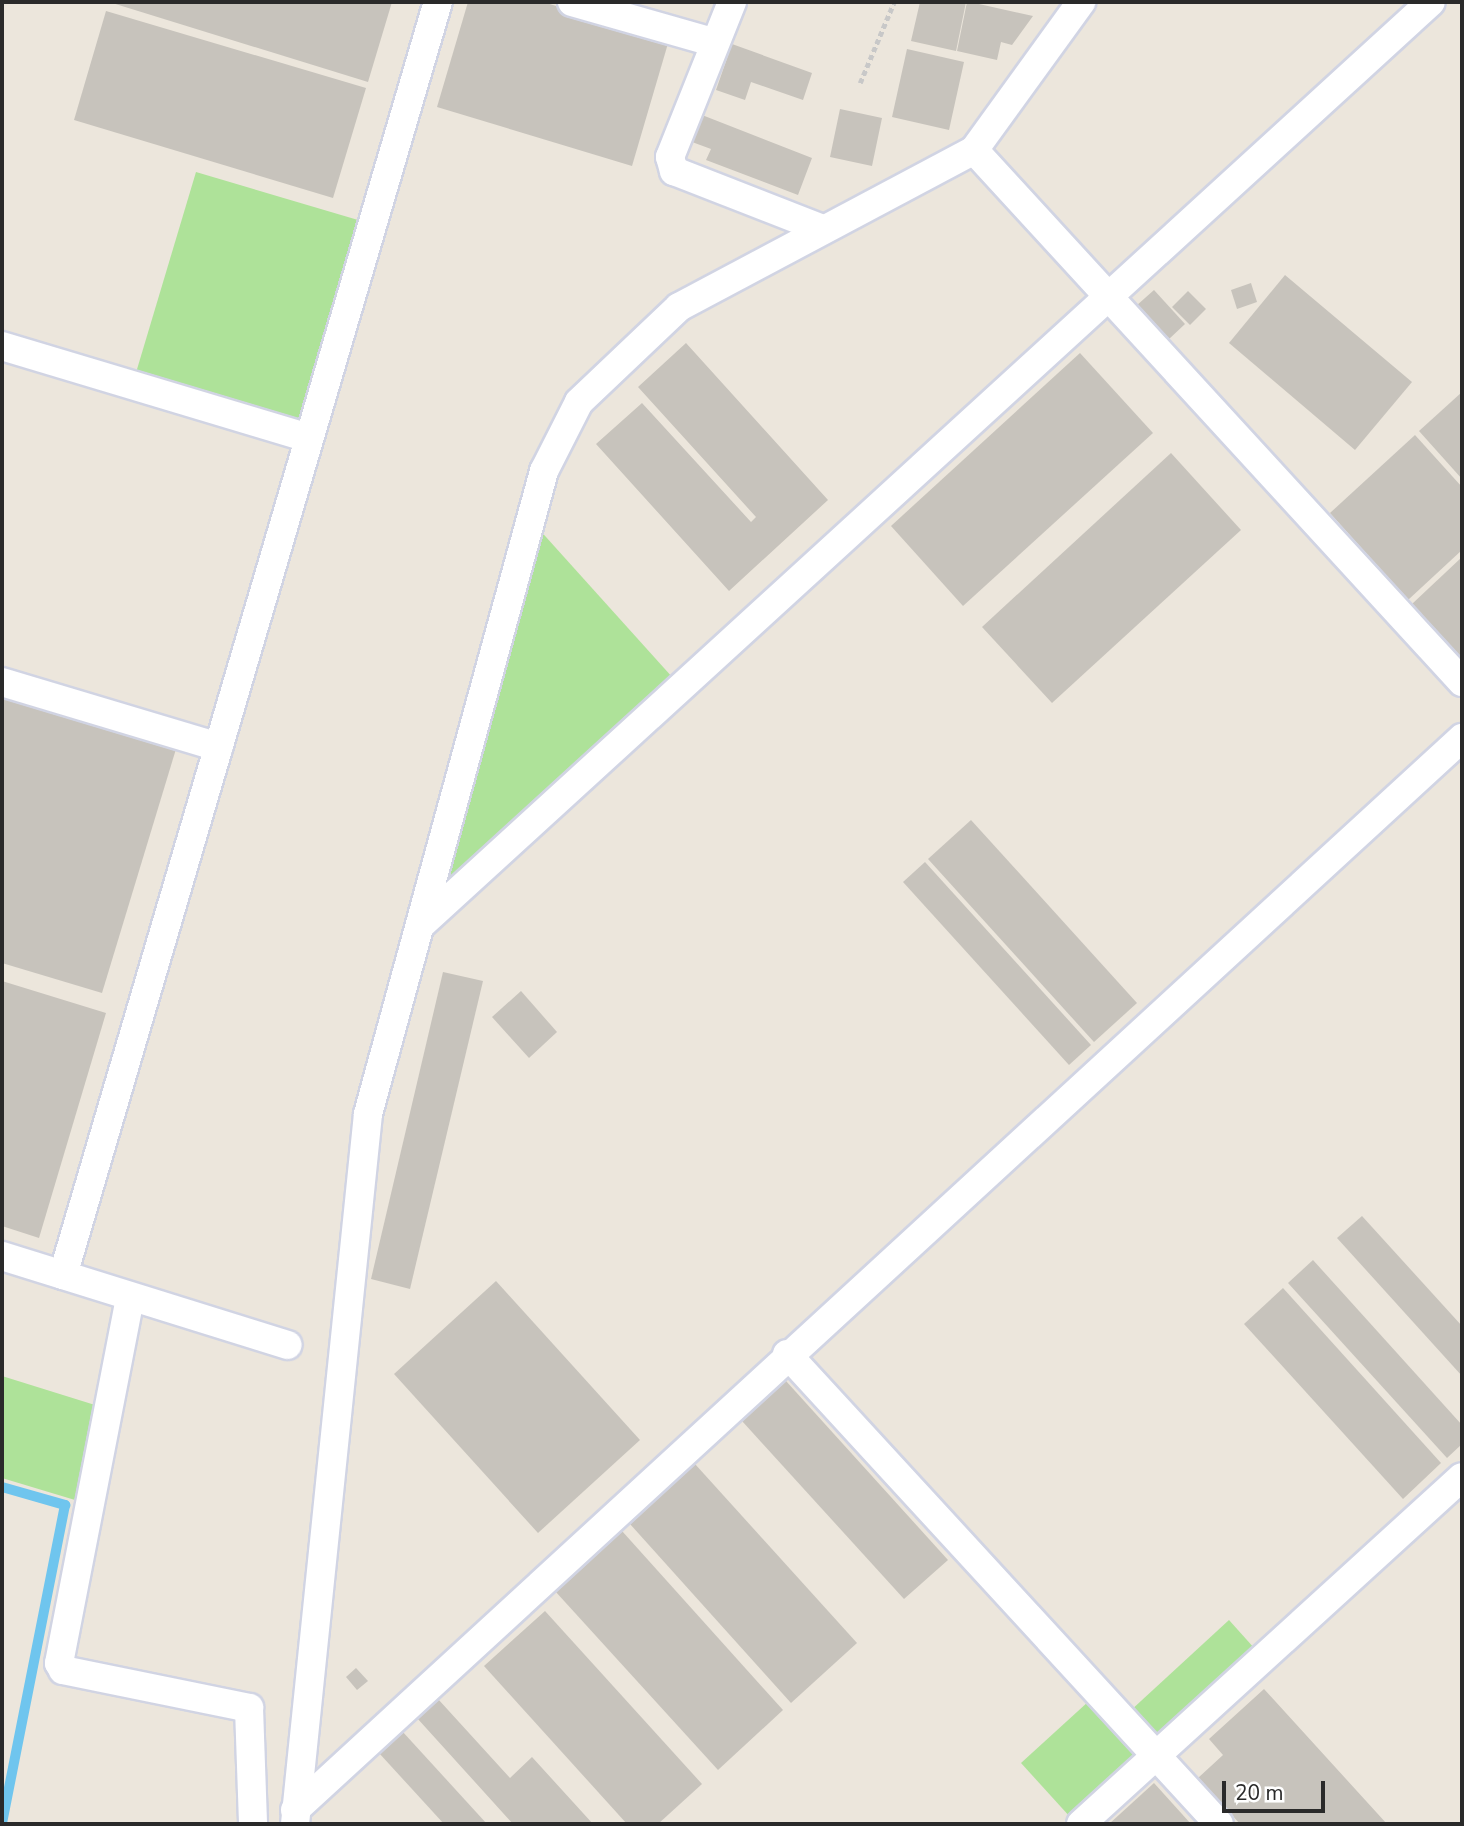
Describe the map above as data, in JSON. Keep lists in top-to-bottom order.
{
  "scale_bar": "20 m"
}
